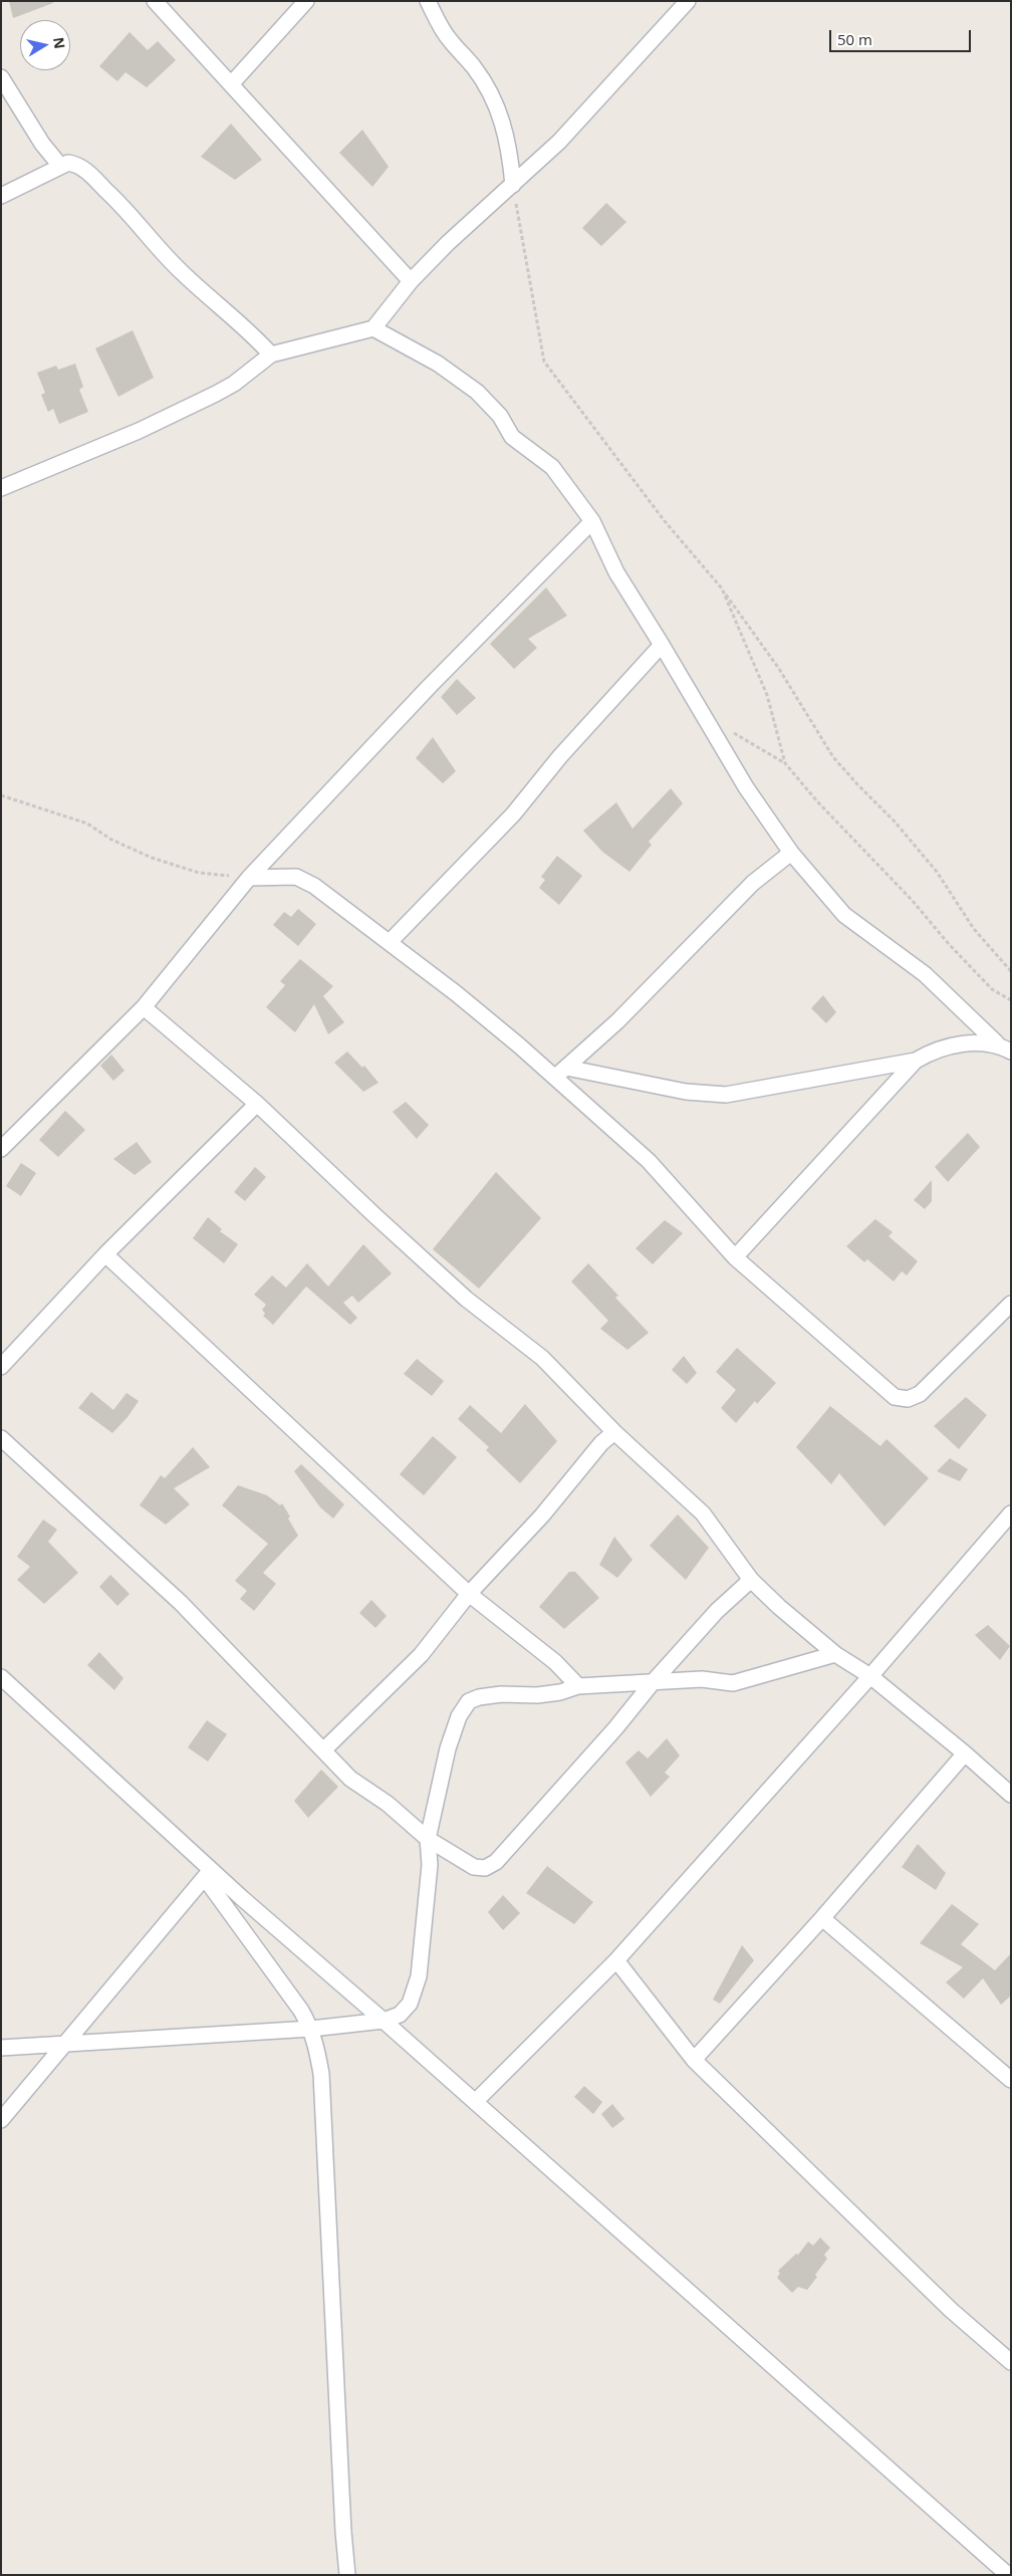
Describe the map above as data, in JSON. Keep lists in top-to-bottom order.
{
  "scale_bar": "50 m",
  "north": "right"
}
